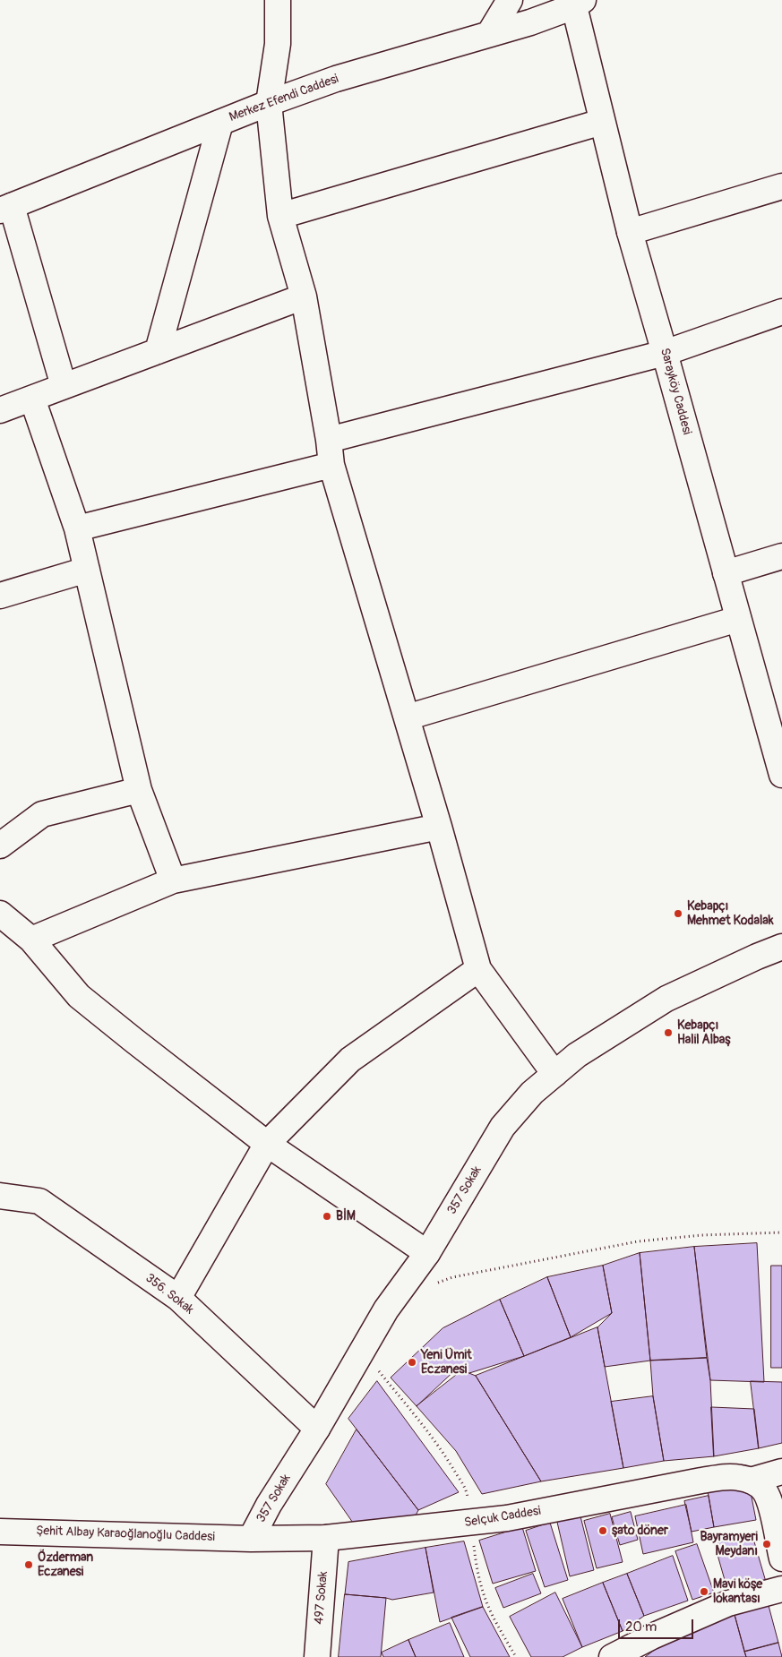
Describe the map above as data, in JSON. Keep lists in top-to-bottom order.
{
  "streets": {
    "street": [
      "Merkez Efendi Caddesi",
      "Sarayköy Caddesi",
      "357 Sokak",
      "356. Sokak",
      "Selçuk Caddesi",
      "Şehit Albay Karaoğlanoğlu Caddesi",
      "497 Sokak"
    ]
  },
  "crossings": [
    ["Merkez Efendi Caddesi", "Sarayköy Caddesi"],
    ["357 Sokak", "356. Sokak"],
    ["357 Sokak", "Selçuk Caddesi"],
    ["357 Sokak", "Şehit Albay Karaoğlanoğlu Caddesi"],
    ["Selçuk Caddesi", "Şehit Albay Karaoğlanoğlu Caddesi"],
    ["Selçuk Caddesi", "497 Sokak"]
  ],
  "places": [
    "Kebapçı Mehmet Kodalak",
    "Kebapçı Halil Albaş",
    "BİM",
    "Yeni Ümit Eczanesi",
    "şato döner",
    "Bayramyeri Meydanı",
    "Özderman Eczanesi",
    "Mavi köşe lokantası"
  ],
  "scale_bar": "20 m"
}
